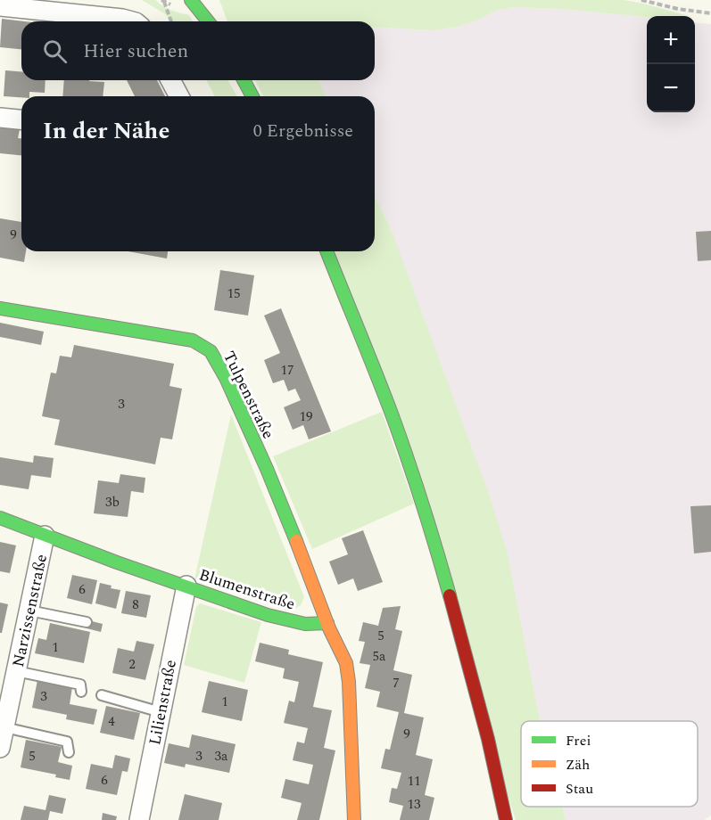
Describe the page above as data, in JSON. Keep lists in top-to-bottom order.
{
  "streets": {
    "street": [
      "Tulpenstraße",
      "Blumenstraße",
      "Narzissenstraße",
      "Lilienstraße"
    ]
  },
  "crossings": [
    ["Tulpenstraße", "Blumenstraße"],
    ["Blumenstraße", "Narzissenstraße"],
    ["Blumenstraße", "Lilienstraße"]
  ],
  "house_numbers": [
    "9",
    "15",
    "17",
    "3",
    "19",
    "3b",
    "6",
    "8",
    "5",
    "1",
    "5a",
    "2",
    "7",
    "3",
    "1",
    "4",
    "9",
    "5",
    "3",
    "3a",
    "6",
    "11",
    "13"
  ],
  "legend": ["Frei", "Zäh", "Stau"],
  "page": {
    "map_buttons": ["+", "−"],
    "search": "Hier suchen",
    "heading": ["In der Nähe", "0 Ergebnisse"]
  }
}
